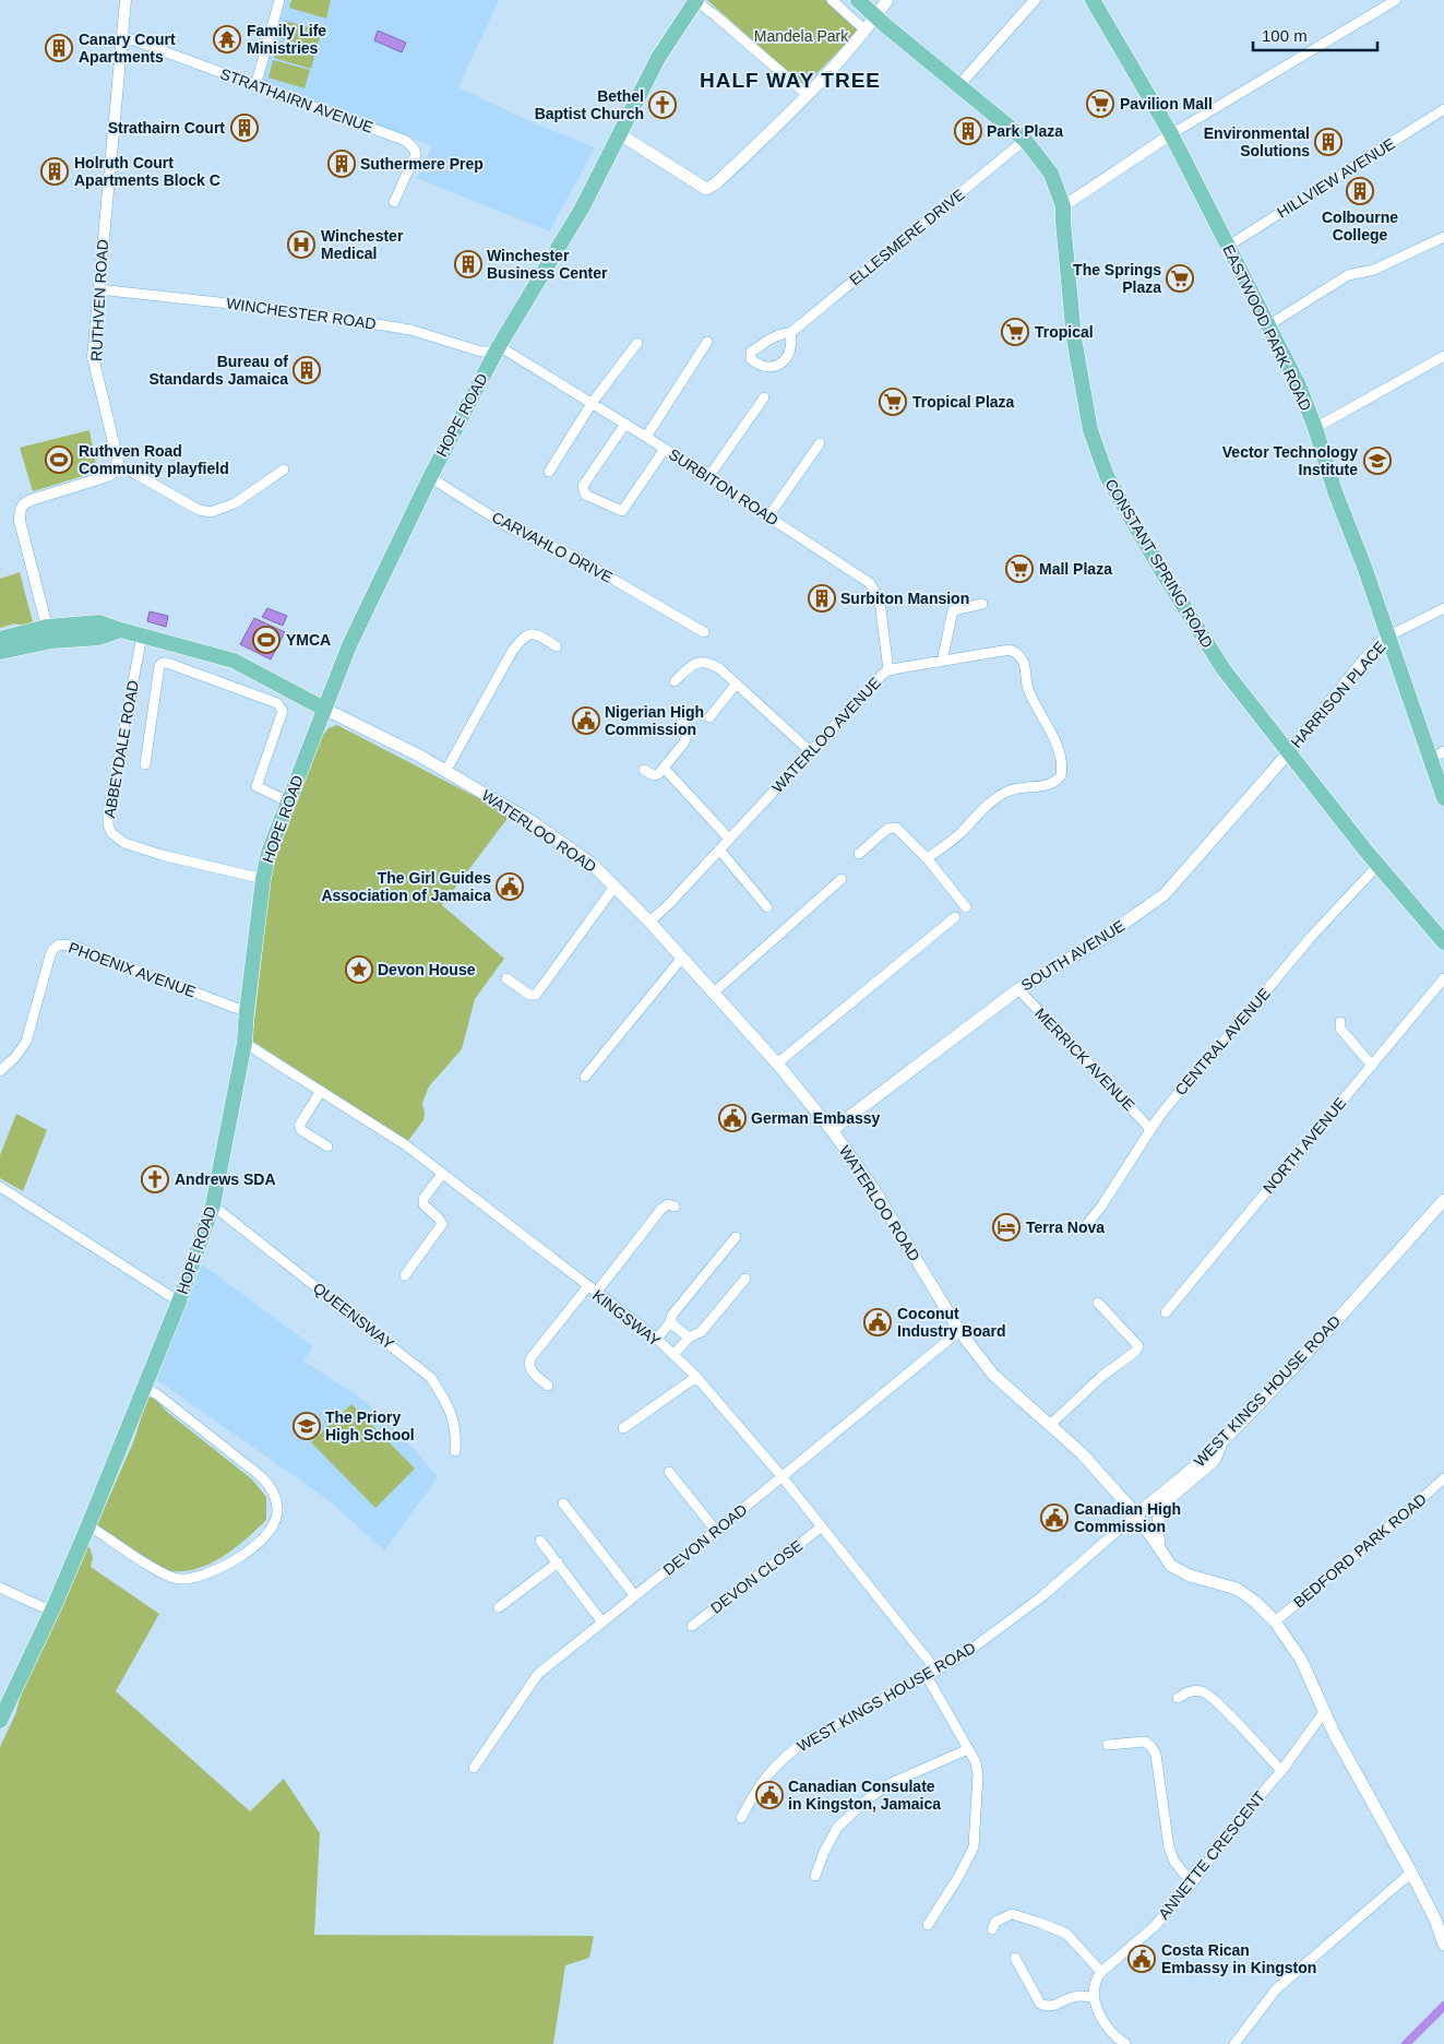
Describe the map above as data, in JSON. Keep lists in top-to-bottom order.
{
  "streets": {
    "main road": [
      "EASTWOOD PARK ROAD",
      "HOPE ROAD",
      "CONSTANT SPRING ROAD",
      "HARRISON PLACE",
      "WATERLOO ROAD",
      "SOUTH AVENUE",
      "WEST KINGS HOUSE ROAD"
    ],
    "street": [
      "STRATHAIRN AVENUE",
      "HILLVIEW AVENUE",
      "ELLESMERE DRIVE",
      "RUTHVEN ROAD",
      "WINCHESTER ROAD",
      "SURBITON ROAD",
      "CARVAHLO DRIVE",
      "WATERLOO AVENUE",
      "ABBEYDALE ROAD",
      "PHOENIX AVENUE",
      "CENTRAL AVENUE",
      "MERRICK AVENUE",
      "NORTH AVENUE",
      "QUEENSWAY",
      "KINGSWAY",
      "DEVON ROAD",
      "BEDFORD PARK ROAD",
      "DEVON CLOSE",
      "ANNETTE CRESCENT"
    ]
  },
  "crossings": [
    ["STRATHAIRN AVENUE", "RUTHVEN ROAD"],
    ["HILLVIEW AVENUE", "EASTWOOD PARK ROAD"],
    ["ELLESMERE DRIVE", "CONSTANT SPRING ROAD"],
    ["RUTHVEN ROAD", "WINCHESTER ROAD"],
    ["WINCHESTER ROAD", "HOPE ROAD"],
    ["WINCHESTER ROAD", "SURBITON ROAD"],
    ["EASTWOOD PARK ROAD", "HARRISON PLACE"],
    ["HOPE ROAD", "SURBITON ROAD"],
    ["HOPE ROAD", "CARVAHLO DRIVE"],
    ["HOPE ROAD", "ABBEYDALE ROAD"],
    ["HOPE ROAD", "WATERLOO ROAD"],
    ["HOPE ROAD", "PHOENIX AVENUE"],
    ["HOPE ROAD", "QUEENSWAY"],
    ["HOPE ROAD", "KINGSWAY"],
    ["SURBITON ROAD", "WATERLOO AVENUE"],
    ["CONSTANT SPRING ROAD", "HARRISON PLACE"],
    ["CONSTANT SPRING ROAD", "SOUTH AVENUE"],
    ["CONSTANT SPRING ROAD", "CENTRAL AVENUE"],
    ["HARRISON PLACE", "SOUTH AVENUE"],
    ["WATERLOO AVENUE", "WATERLOO ROAD"],
    ["WATERLOO ROAD", "SOUTH AVENUE"],
    ["WATERLOO ROAD", "WEST KINGS HOUSE ROAD"],
    ["WATERLOO ROAD", "DEVON ROAD"],
    ["WATERLOO ROAD", "BEDFORD PARK ROAD"],
    ["WATERLOO ROAD", "ANNETTE CRESCENT"],
    ["SOUTH AVENUE", "MERRICK AVENUE"],
    ["CENTRAL AVENUE", "MERRICK AVENUE"],
    ["KINGSWAY", "WEST KINGS HOUSE ROAD"],
    ["KINGSWAY", "DEVON ROAD"],
    ["KINGSWAY", "DEVON CLOSE"]
  ],
  "districts": ["HALF WAY TREE"],
  "parks": ["Mandela Park"],
  "places": {
    "temple": ["Family Life Ministries"],
    "building": [
      "Canary Court Apartments",
      "Strathairn Court",
      "Park Plaza",
      "Environmental Solutions",
      "Suthermere Prep",
      "Holruth Court Apartments Block C",
      "Colbourne College",
      "Winchester Business Center",
      "Bureau of Standards Jamaica",
      "Surbiton Mansion"
    ],
    "supermarket": [
      "Pavilion Mall",
      "The Springs Plaza",
      "Tropical",
      "Tropical Plaza",
      "Mall Plaza"
    ],
    "church": ["Bethel Baptist Church", "Andrews SDA"],
    "hospital": ["Winchester Medical"],
    "sports": ["Ruthven Road Community playfield", "YMCA"],
    "school or university": ["Vector Technology Institute", "The Priory High School"],
    "public building": [
      "Nigerian High Commission",
      "The Girl Guides Association of Jamaica",
      "German Embassy",
      "Coconut Industry Board",
      "Canadian High Commission",
      "Canadian Consulate in Kingston, Jamaica",
      "Costa Rican Embassy in Kingston"
    ],
    "place": ["Devon House"],
    "hotel": ["Terra Nova"]
  },
  "scale_bar": "100 m"
}
